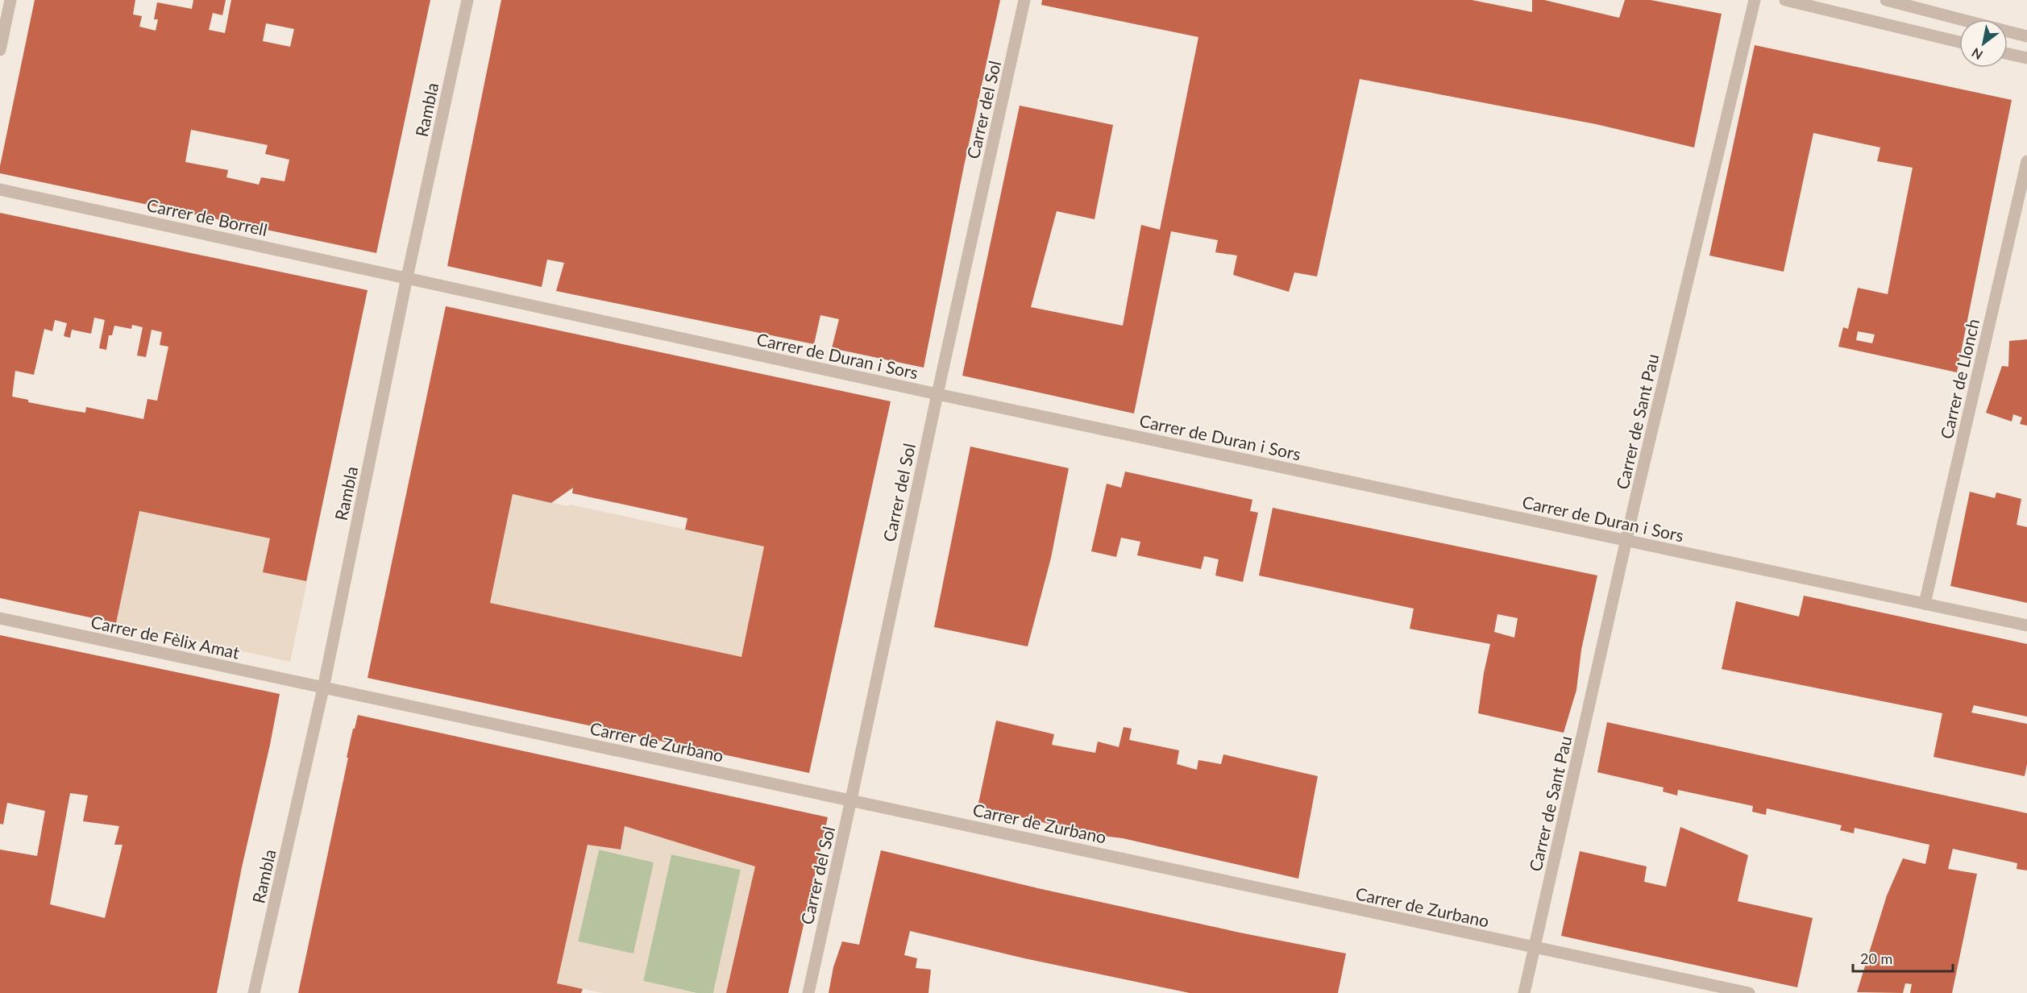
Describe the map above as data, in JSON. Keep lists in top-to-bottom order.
{
  "streets": {
    "street": [
      "Rambla",
      "Carrer del Sol",
      "Carrer de Borrell",
      "Carrer de Duran i Sors",
      "Carrer de Llonch",
      "Carrer de Sant Pau",
      "Carrer de Fèlix Amat",
      "Carrer de Zurbano"
    ]
  },
  "crossings": [
    ["Rambla", "Carrer de Borrell"],
    ["Rambla", "Carrer de Duran i Sors"],
    ["Rambla", "Carrer de Fèlix Amat"],
    ["Rambla", "Carrer de Zurbano"],
    ["Carrer del Sol", "Carrer de Duran i Sors"],
    ["Carrer del Sol", "Carrer de Zurbano"],
    ["Carrer de Borrell", "Carrer de Duran i Sors"],
    ["Carrer de Duran i Sors", "Carrer de Llonch"],
    ["Carrer de Duran i Sors", "Carrer de Sant Pau"],
    ["Carrer de Sant Pau", "Carrer de Zurbano"],
    ["Carrer de Fèlix Amat", "Carrer de Zurbano"]
  ],
  "scale_bar": "20 m",
  "north": "bottom left"
}
